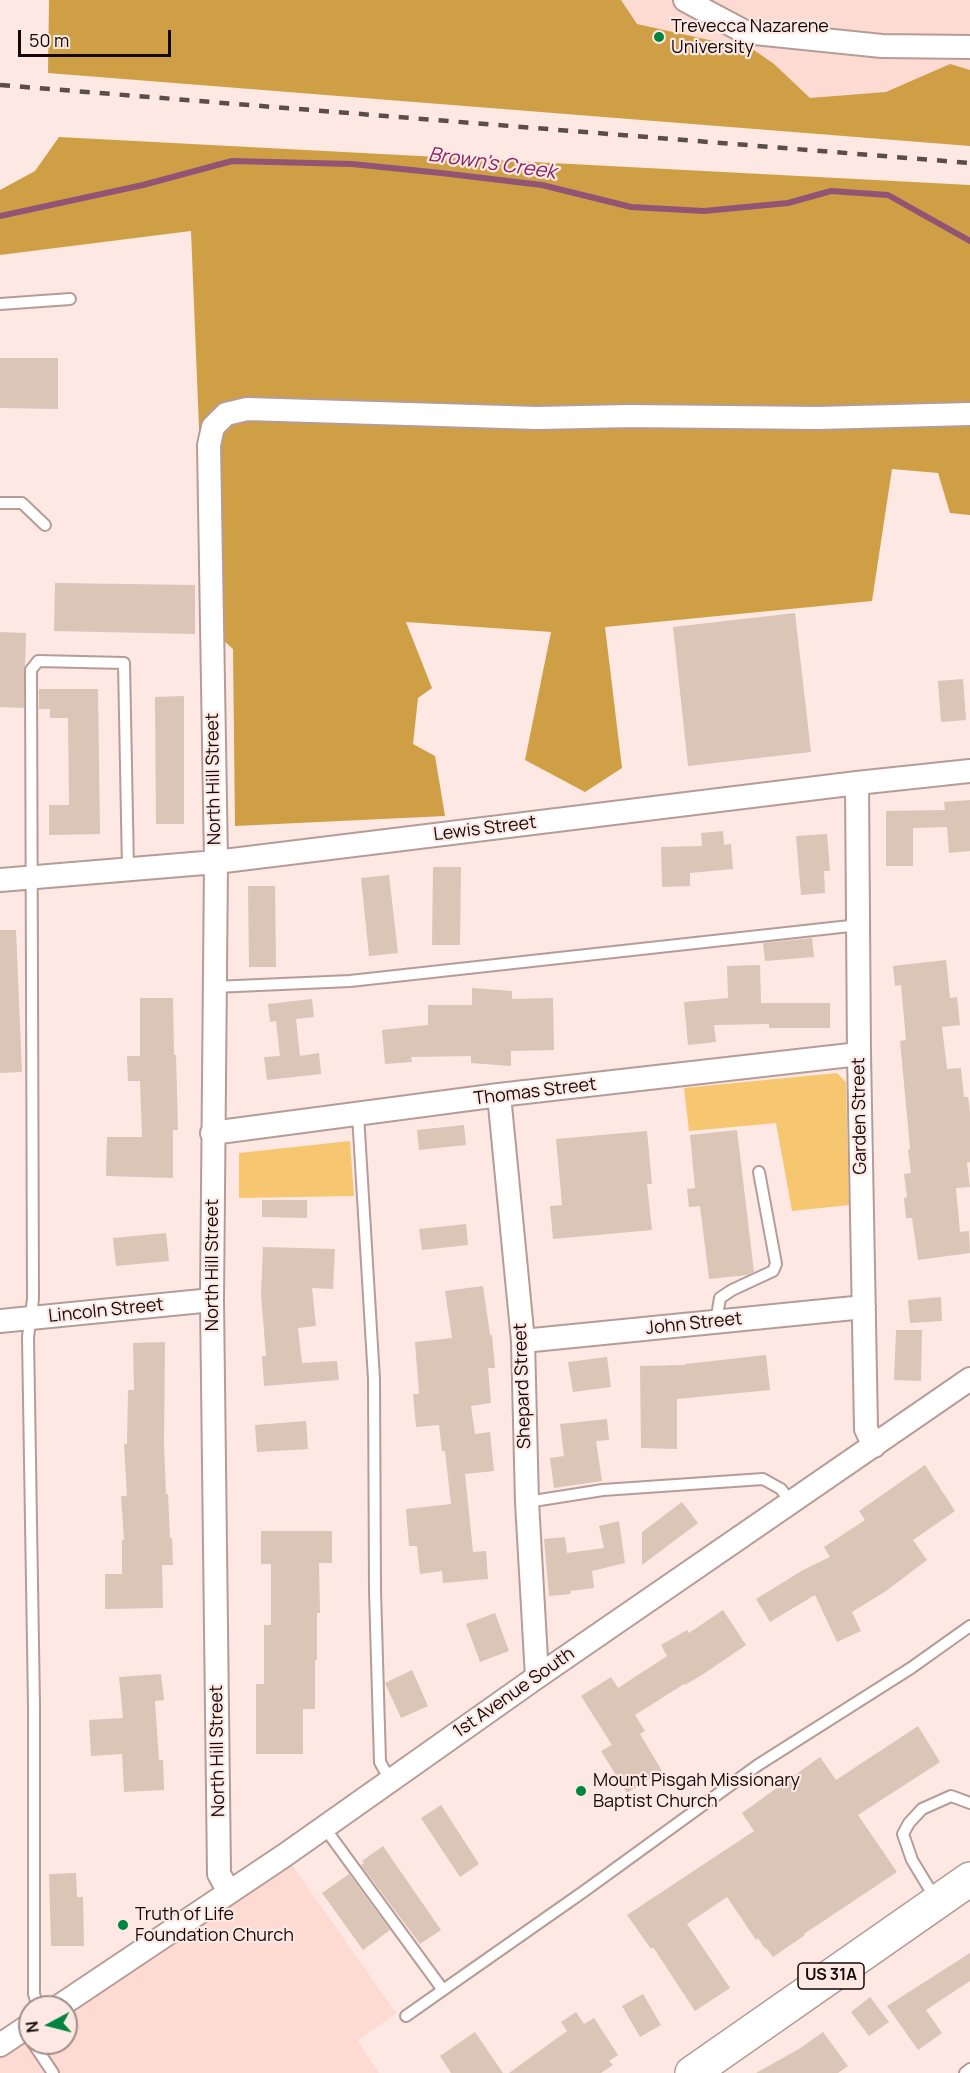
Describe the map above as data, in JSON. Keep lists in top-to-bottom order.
{
  "streets": {
    "main road": ["US 31A"],
    "street": [
      "North Hill Street",
      "Lewis Street",
      "Thomas Street",
      "Garden Street",
      "Lincoln Street",
      "John Street",
      "Shepard Street",
      "1st Avenue South"
    ]
  },
  "crossings": [
    ["North Hill Street", "Lewis Street"],
    ["North Hill Street", "Thomas Street"],
    ["North Hill Street", "Lincoln Street"],
    ["North Hill Street", "1st Avenue South"],
    ["Lewis Street", "Garden Street"],
    ["Thomas Street", "Garden Street"],
    ["Thomas Street", "Shepard Street"],
    ["Garden Street", "John Street"],
    ["Garden Street", "1st Avenue South"],
    ["John Street", "Shepard Street"],
    ["Shepard Street", "1st Avenue South"]
  ],
  "water": ["Brown's Creek"],
  "places": ["Trevecca Nazarene University", "Mount Pisgah Missionary Baptist Church", "Truth of Life Foundation Church"],
  "scale_bar": "50 m",
  "north": "left"
}
